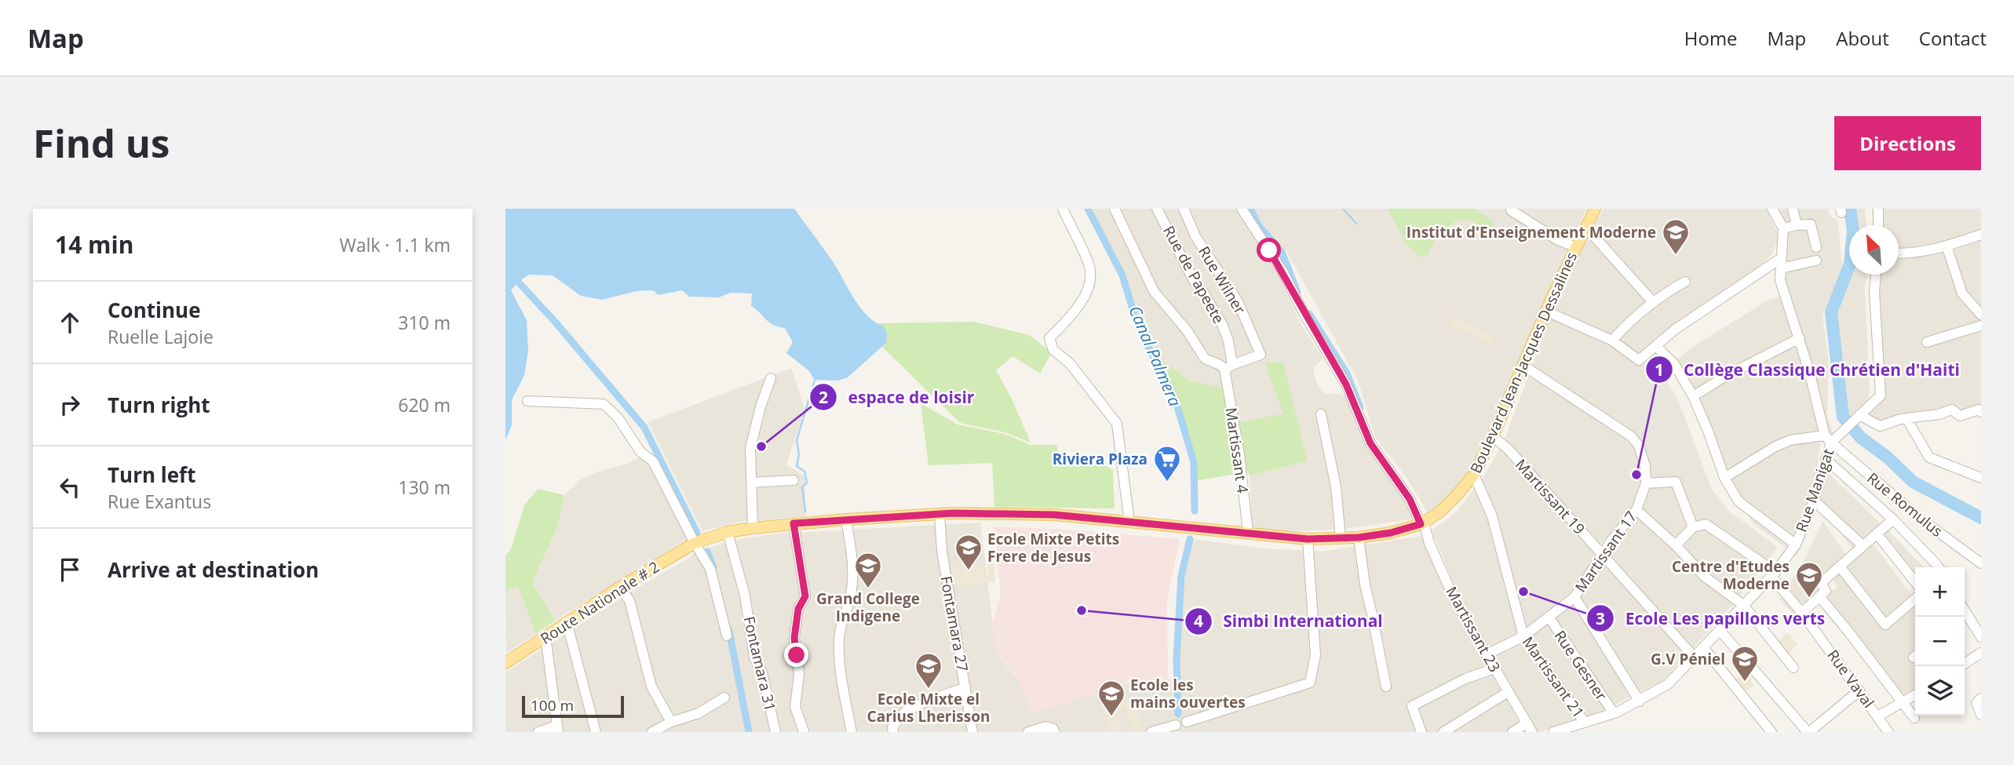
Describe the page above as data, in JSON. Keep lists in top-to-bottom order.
{
  "streets": {
    "main road": ["Boulevard Jean-Jacques Dessalines", "Route Nationale # 2"],
    "street": [
      "Rue de Papeete",
      "Rue Wilner",
      "Martissant 4",
      "Rue Manigat",
      "Martissant 19",
      "Rue Romulus",
      "Martissant 17",
      "Fontamara 27",
      "Martissant 23",
      "Fontamara 31",
      "Rue Gesner",
      "Martissant 21",
      "Rue Vaval"
    ]
  },
  "crossings": [
    ["Rue de Papeete", "Rue Wilner"],
    ["Rue de Papeete", "Martissant 4"],
    ["Rue Wilner", "Martissant 4"],
    ["Boulevard Jean-Jacques Dessalines", "Martissant 4"],
    ["Boulevard Jean-Jacques Dessalines", "Martissant 19"],
    ["Boulevard Jean-Jacques Dessalines", "Martissant 17"],
    ["Boulevard Jean-Jacques Dessalines", "Route Nationale # 2"],
    ["Boulevard Jean-Jacques Dessalines", "Fontamara 27"],
    ["Boulevard Jean-Jacques Dessalines", "Martissant 23"],
    ["Boulevard Jean-Jacques Dessalines", "Fontamara 31"],
    ["Boulevard Jean-Jacques Dessalines", "Martissant 21"],
    ["Rue Manigat", "Martissant 19"],
    ["Rue Manigat", "Rue Romulus"],
    ["Rue Manigat", "Rue Gesner"],
    ["Rue Manigat", "Martissant 21"],
    ["Rue Manigat", "Rue Vaval"],
    ["Martissant 19", "Martissant 17"],
    ["Martissant 17", "Martissant 23"],
    ["Martissant 17", "Rue Gesner"],
    ["Martissant 17", "Martissant 21"]
  ],
  "water": ["Canal Palmera"],
  "places": {
    "school or university": [
      "Institut d'Enseignement Moderne",
      "Ecole Mixte Petits Frere de Jesus",
      "Grand College Indigene",
      "Centre d'Etudes Moderne",
      "G.V Péniel",
      "Ecole Mixte el Carius Lherisson",
      "Ecole les mains ouvertes"
    ],
    "other": [
      "espace de loisir",
      "Collège Classique Chrétien d'Haiti",
      "Ecole Les papillons verts",
      "Simbi International"
    ],
    "supermarket": ["Riviera Plaza"]
  },
  "scale_bar": "100 m",
  "north": "top left",
  "page": {
    "header": "Map",
    "nav": [
      "Home",
      "Map",
      "About",
      "Contact"
    ],
    "buttons": "Directions",
    "title": "Find us",
    "heading": ["14 min", "Walk · 1.1 km"],
    "list": [
      ["Continue", "Ruelle Lajoie", "310 m"],
      ["Turn right", "620 m"],
      ["Turn left", "Rue Exantus", "130 m"],
      "Arrive at destination"
    ],
    "map_buttons": ["+", "−"],
    "scale": "100 m"
  }
}
